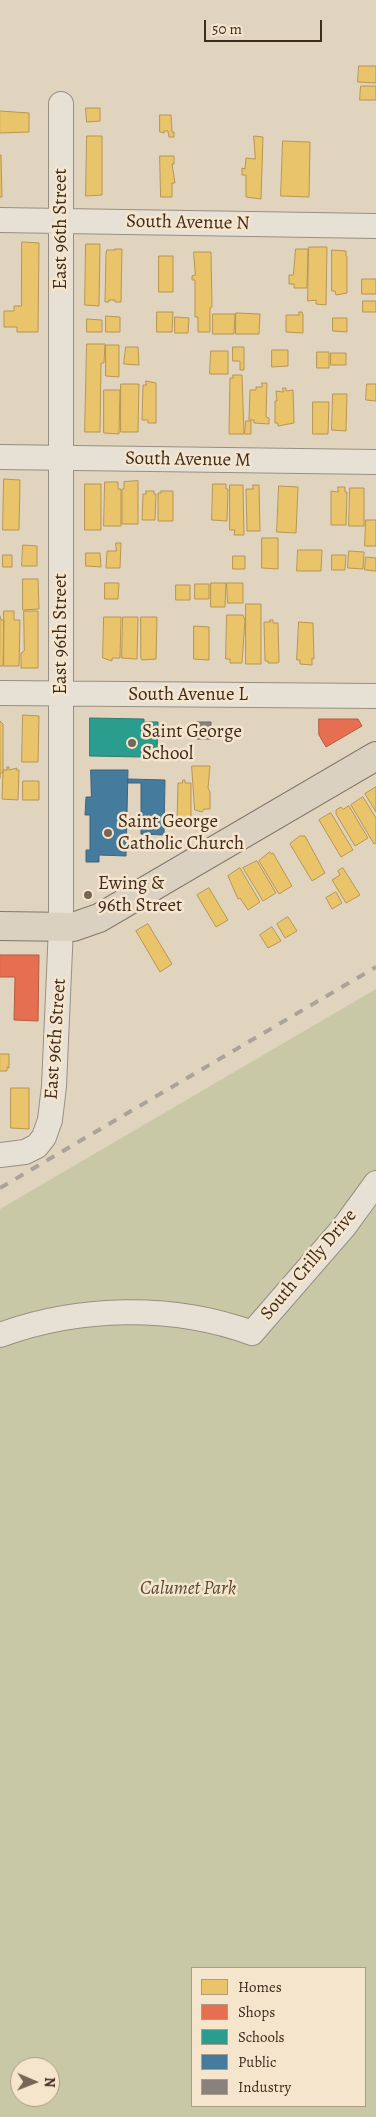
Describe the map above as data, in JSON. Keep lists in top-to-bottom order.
{
  "streets": {
    "street": [
      "South Avenue N",
      "East 96th Street",
      "South Avenue M",
      "South Avenue L",
      "South Crilly Drive"
    ]
  },
  "crossings": [
    ["South Avenue N", "East 96th Street"],
    ["East 96th Street", "South Avenue M"],
    ["East 96th Street", "South Avenue L"]
  ],
  "parks": ["Calumet Park"],
  "places": ["Saint George School", "Saint George Catholic Church", "Ewing & 96th Street"],
  "legend": [
    "Homes",
    "Shops",
    "Schools",
    "Public",
    "Industry"
  ],
  "scale_bar": "50 m",
  "north": "right"
}
